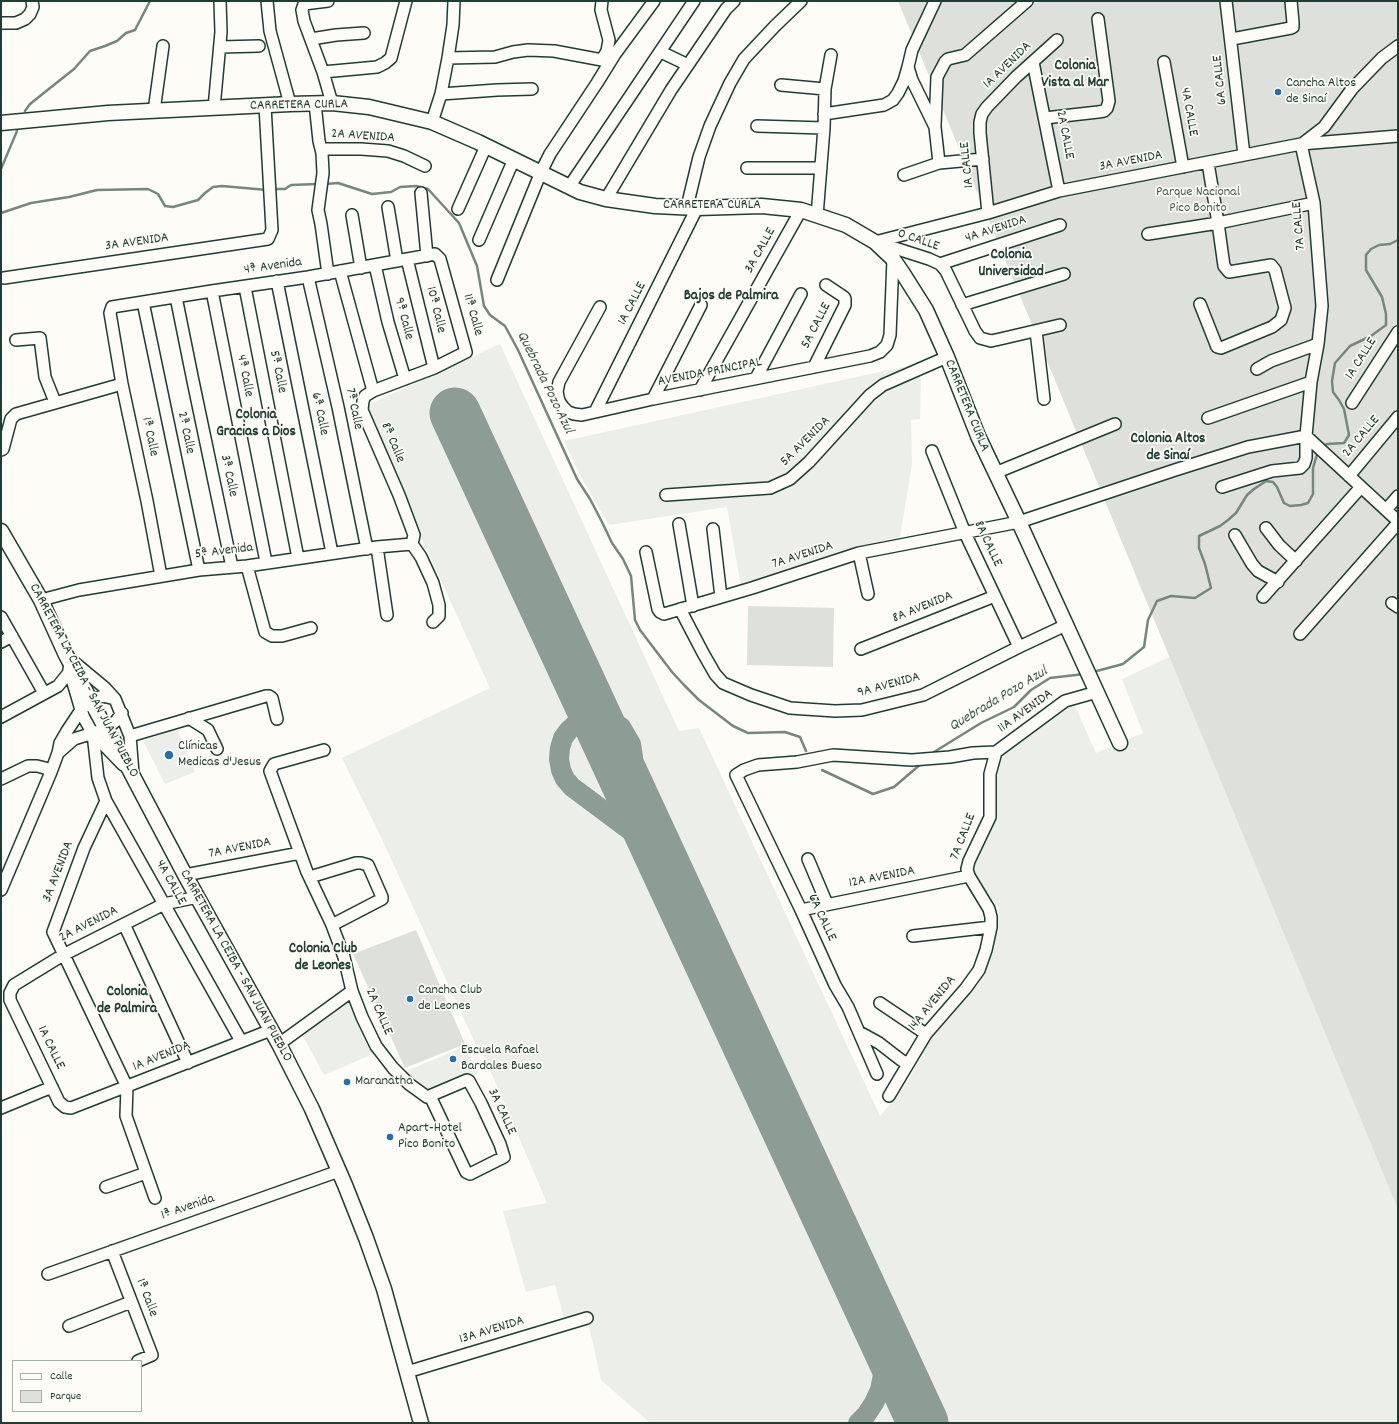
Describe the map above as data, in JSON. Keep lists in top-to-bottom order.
{
  "streets": {
    "main road": ["CARRETERA CURLA", "CARRETERA LA CEIBA - SAN JUAN PUEBLO"],
    "street": [
      "1A AVENIDA",
      "6A CALLE",
      "4A CALLE",
      "2A CALLE",
      "2A AVENIDA",
      "3A AVENIDA",
      "1A CALLE",
      "7A CALLE",
      "4A AVENIDA",
      "0 CALLE",
      "3A CALLE",
      "4ª Avenida",
      "10ª Calle",
      "11ª Calle",
      "9ª Calle",
      "5A CALLE",
      "5ª Calle",
      "AVENIDA PRINCIPAL",
      "4ª Calle",
      "7ª Calle",
      "6ª Calle",
      "2ª Calle",
      "1ª Calle",
      "5A AVENIDA",
      "8ª Calle",
      "3ª Calle",
      "8A CALLE",
      "5ª Avenida",
      "7A AVENIDA",
      "8A AVENIDA",
      "9A AVENIDA",
      "11A AVENIDA",
      "12A AVENIDA",
      "14A AVENIDA",
      "1ª Avenida",
      "13A AVENIDA"
    ]
  },
  "crossings": [
    ["1A AVENIDA", "4A CALLE"],
    ["1A AVENIDA", "2A CALLE"],
    ["1A AVENIDA", "1A CALLE"],
    ["1A AVENIDA", "CARRETERA LA CEIBA - SAN JUAN PUEBLO"],
    ["6A CALLE", "3A AVENIDA"],
    ["6A CALLE", "7A CALLE"],
    ["6A CALLE", "11A AVENIDA"],
    ["6A CALLE", "12A AVENIDA"],
    ["CARRETERA CURLA", "3A AVENIDA"],
    ["CARRETERA CURLA", "1A CALLE"],
    ["CARRETERA CURLA", "0 CALLE"],
    ["CARRETERA CURLA", "3A CALLE"],
    ["CARRETERA CURLA", "AVENIDA PRINCIPAL"],
    ["CARRETERA CURLA", "5A AVENIDA"],
    ["CARRETERA CURLA", "7A AVENIDA"],
    ["CARRETERA CURLA", "9A AVENIDA"],
    ["CARRETERA CURLA", "11A AVENIDA"],
    ["4A CALLE", "2A AVENIDA"],
    ["4A CALLE", "3A AVENIDA"],
    ["4A CALLE", "CARRETERA LA CEIBA - SAN JUAN PUEBLO"],
    ["2A CALLE", "3A AVENIDA"],
    ["2A CALLE", "3A CALLE"],
    ["2A CALLE", "7A AVENIDA"],
    ["2A AVENIDA", "3A AVENIDA"],
    ["2A AVENIDA", "1A CALLE"],
    ["2A AVENIDA", "CARRETERA LA CEIBA - SAN JUAN PUEBLO"],
    ["3A AVENIDA", "1A CALLE"],
    ["3A AVENIDA", "7A CALLE"],
    ["3A AVENIDA", "0 CALLE"],
    ["1A CALLE", "AVENIDA PRINCIPAL"],
    ["7A CALLE", "7A AVENIDA"],
    ["7A CALLE", "11A AVENIDA"],
    ["7A CALLE", "12A AVENIDA"],
    ["7A CALLE", "14A AVENIDA"],
    ["4A AVENIDA", "0 CALLE"],
    ["3A CALLE", "AVENIDA PRINCIPAL"],
    ["4ª Avenida", "10ª Calle"],
    ["4ª Avenida", "11ª Calle"],
    ["4ª Avenida", "9ª Calle"],
    ["4ª Avenida", "5ª Calle"],
    ["4ª Avenida", "4ª Calle"],
    ["4ª Avenida", "7ª Calle"],
    ["4ª Avenida", "6ª Calle"],
    ["4ª Avenida", "2ª Calle"],
    ["4ª Avenida", "1ª Calle"],
    ["4ª Avenida", "3ª Calle"],
    ["10ª Calle", "11ª Calle"],
    ["5A CALLE", "AVENIDA PRINCIPAL"],
    ["5ª Calle", "5ª Avenida"],
    ["4ª Calle", "5ª Avenida"],
    ["7ª Calle", "5ª Avenida"],
    ["6ª Calle", "5ª Avenida"],
    ["2ª Calle", "5ª Avenida"],
    ["1ª Calle", "5ª Avenida"],
    ["1ª Calle", "1ª Avenida"],
    ["8ª Calle", "5ª Avenida"],
    ["3ª Calle", "5ª Avenida"],
    ["8A CALLE", "7A AVENIDA"],
    ["8A CALLE", "8A AVENIDA"],
    ["8A CALLE", "9A AVENIDA"],
    ["5ª Avenida", "CARRETERA LA CEIBA - SAN JUAN PUEBLO"],
    ["7A AVENIDA", "CARRETERA LA CEIBA - SAN JUAN PUEBLO"],
    ["7A AVENIDA", "9A AVENIDA"],
    ["CARRETERA LA CEIBA - SAN JUAN PUEBLO", "1ª Avenida"],
    ["CARRETERA LA CEIBA - SAN JUAN PUEBLO", "13A AVENIDA"]
  ],
  "districts": [
    "Colonia Vista al Mar",
    "Colonia Universidad",
    "Bajos de Palmira",
    "Colonia Gracias a Dios",
    "Colonia Altos de Sinaí",
    "Colonia Club de Leones",
    "Colonia de Palmira"
  ],
  "water": ["Quebrada Pozo Azul"],
  "parks": ["Parque Nacional Pico Bonito"],
  "places": [
    "Cancha Altos de Sinaí",
    "Clínicas Medicas d'Jesus",
    "Cancha Club de Leones",
    "Escuela Rafael Bardales Bueso",
    "Maranatha",
    "Apart-Hotel Pico Bonito"
  ],
  "legend": ["Calle", "Parque"]
}
